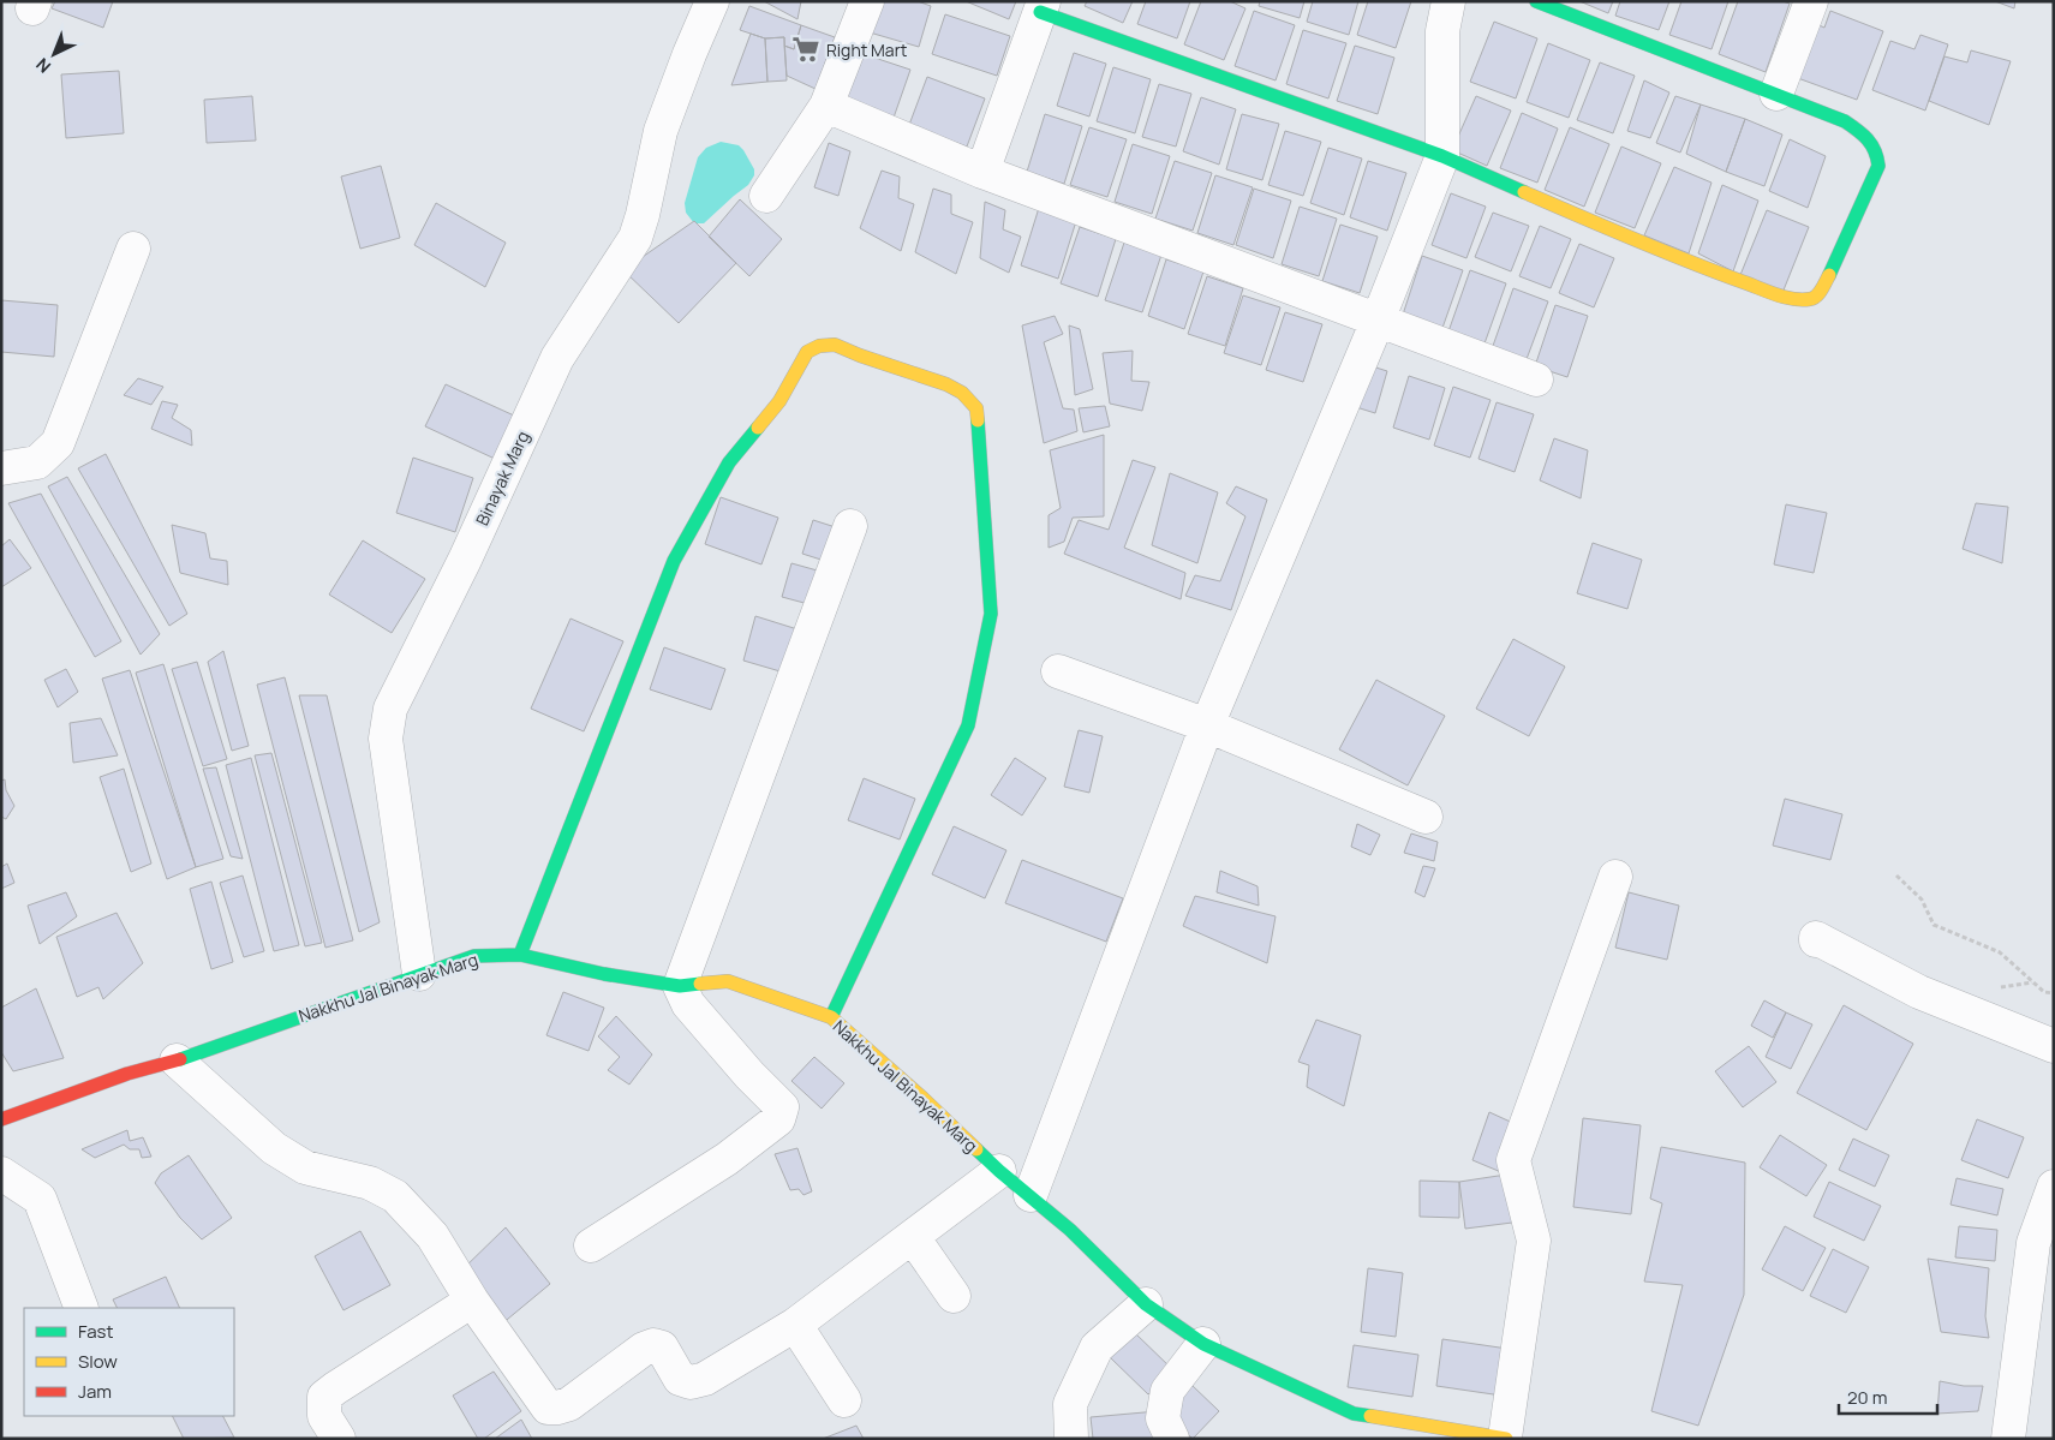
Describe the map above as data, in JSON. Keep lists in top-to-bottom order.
{
  "streets": {
    "street": ["Binayak Marg", "Nakkhu Jal Binayak Marg"]
  },
  "crossings": [
    ["Binayak Marg", "Nakkhu Jal Binayak Marg"]
  ],
  "places": {
    "supermarket": ["Right Mart"]
  },
  "legend": ["Fast", "Slow", "Jam"],
  "scale_bar": "20 m",
  "north": "bottom left"
}
